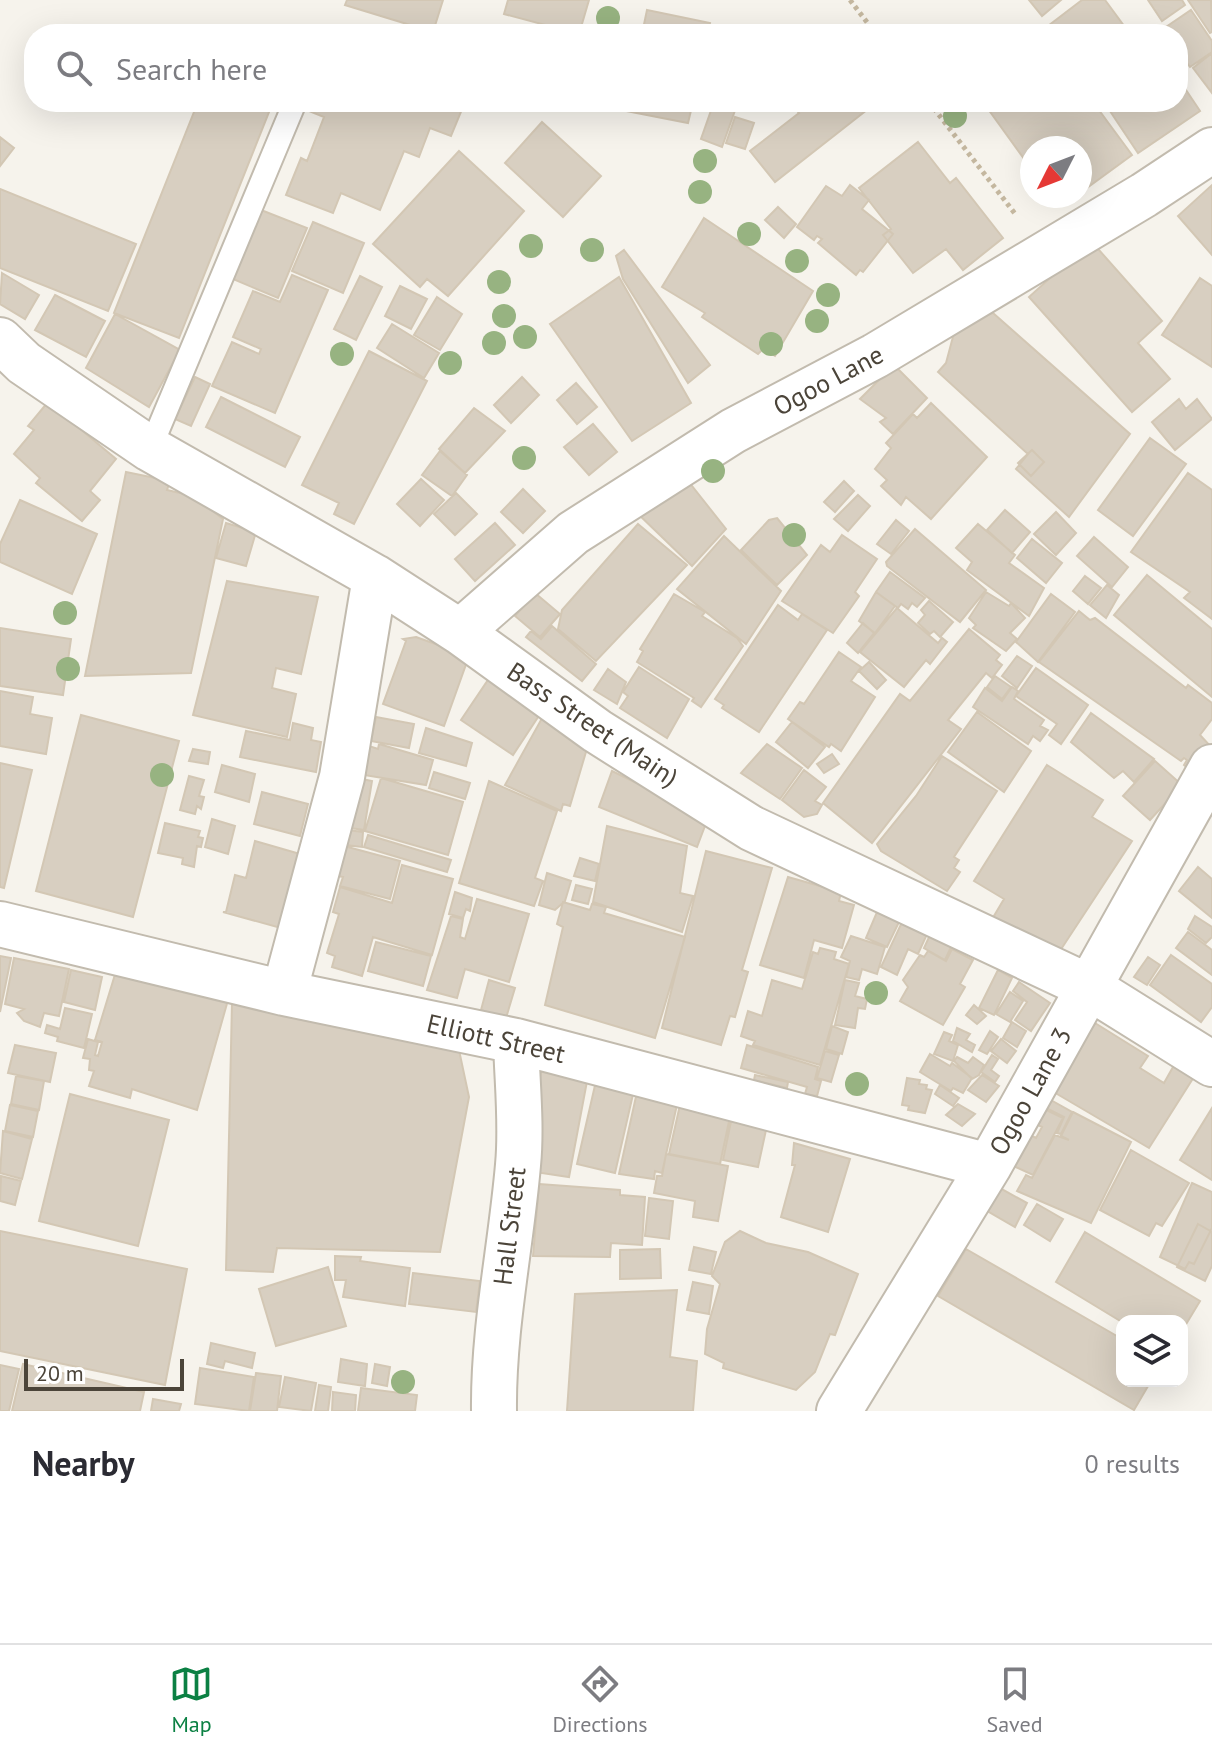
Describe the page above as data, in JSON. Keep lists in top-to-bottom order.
{
  "streets": {
    "street": [
      "Ogoo Lane",
      "Bass Street (Main)",
      "Elliott Street",
      "Ogoo Lane 3",
      "Hall Street"
    ]
  },
  "crossings": [
    ["Ogoo Lane", "Bass Street (Main)"],
    ["Bass Street (Main)", "Ogoo Lane 3"],
    ["Elliott Street", "Ogoo Lane 3"],
    ["Elliott Street", "Hall Street"]
  ],
  "scale_bar": "20 m",
  "north": "bottom left",
  "page": {
    "search": "Search here",
    "scale": "20 m",
    "heading": ["Nearby", "0 results"],
    "nav": ["Map", "Directions", "Saved"]
  }
}
